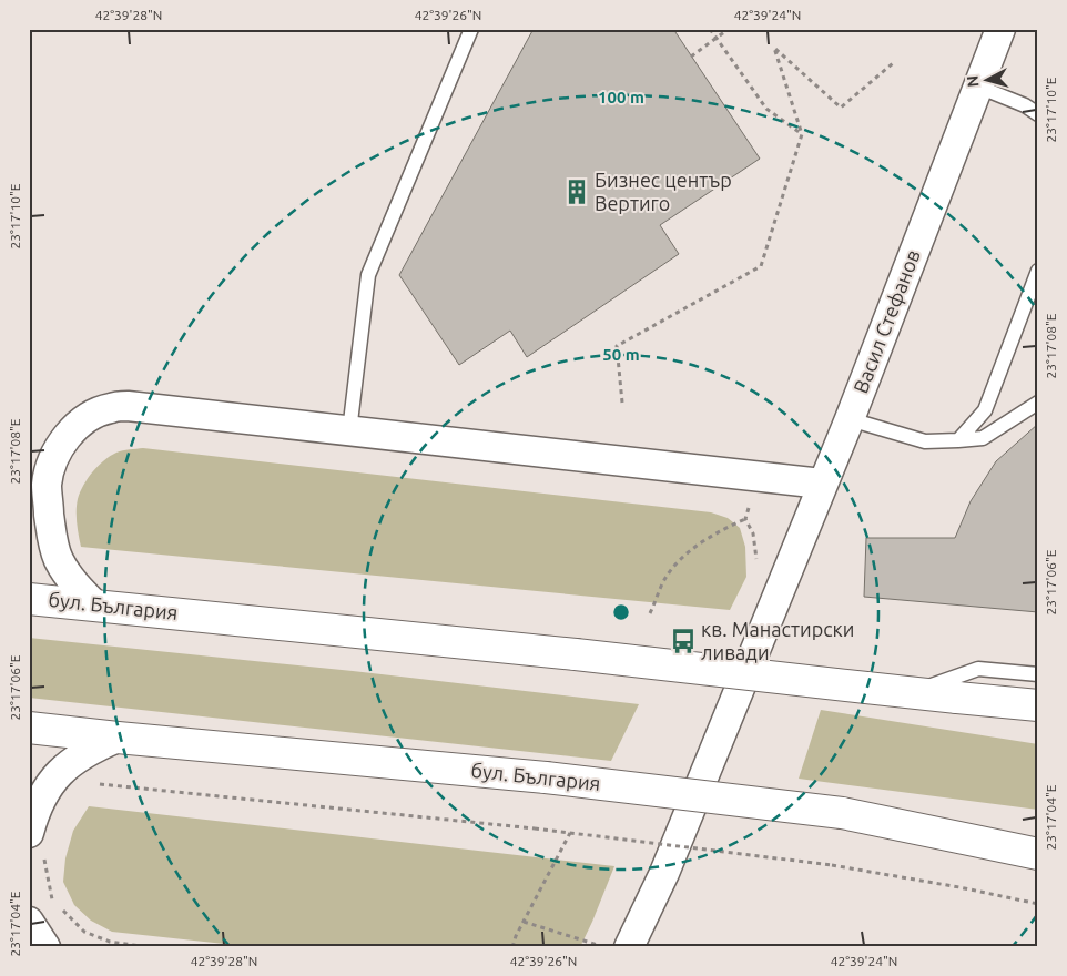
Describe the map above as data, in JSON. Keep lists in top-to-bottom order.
{
  "streets": {
    "main road": ["бул. България"],
    "street": ["Васил Стефанов"]
  },
  "places": {
    "building": ["Бизнес център Вертиго"],
    "bus stop": ["кв. Манастирски ливади"]
  },
  "north": "left",
  "coordinates": [
    "42°39'28\"N",
    "42°39'26\"N",
    "42°39'24\"N",
    "23°17'10\"E",
    "23°17'08\"E",
    "23°17'06\"E",
    "23°17'04\"E"
  ],
  "rings": ["100 m", "50 m"]
}
